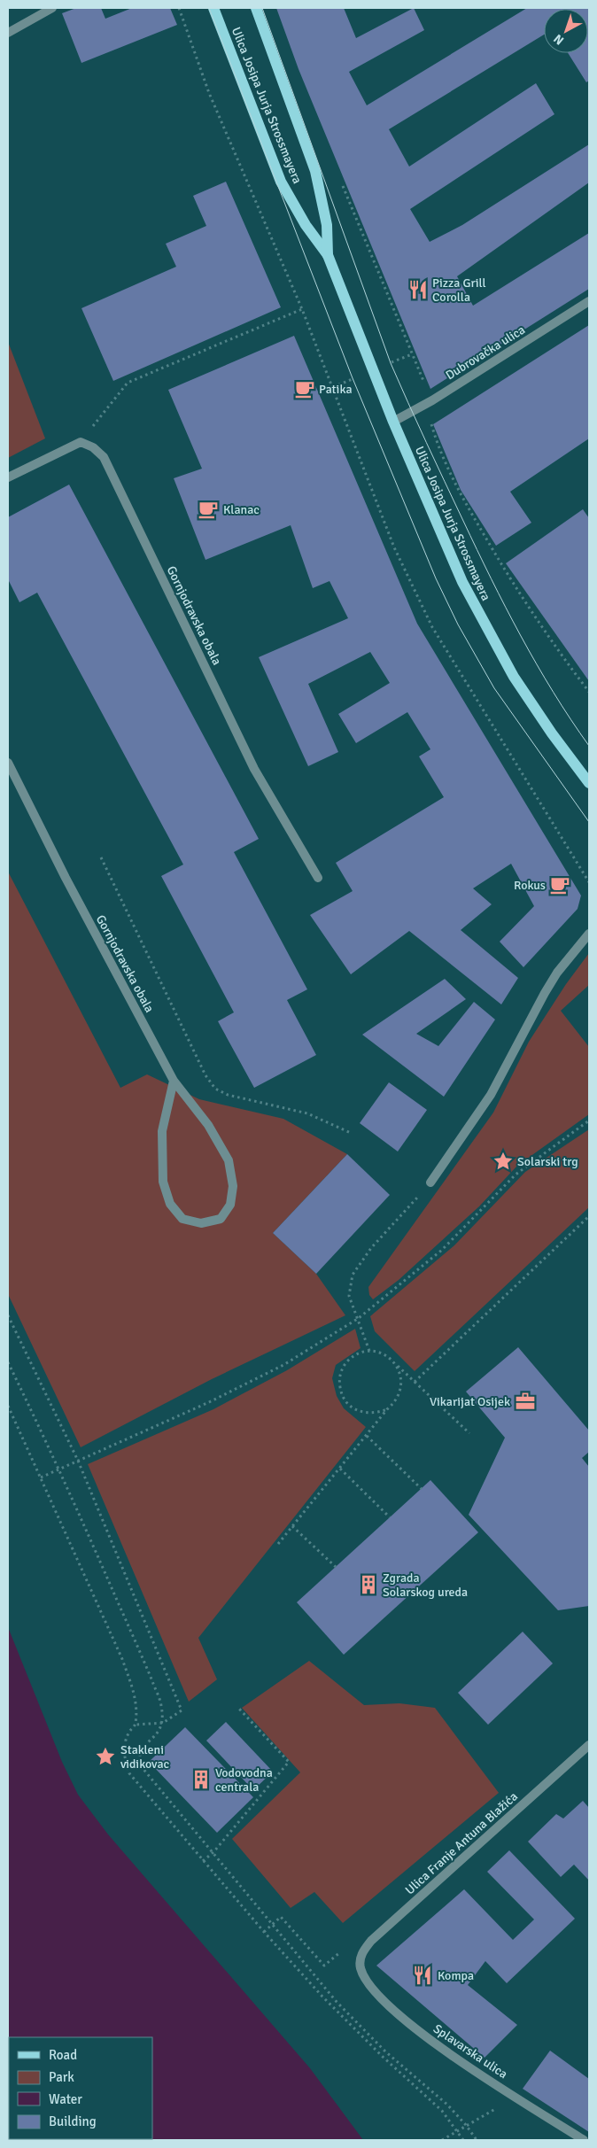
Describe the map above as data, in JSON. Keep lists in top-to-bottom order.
{
  "streets": {
    "main road": ["Ulica Josipa Jurja Strossmayera"],
    "street": [
      "Dubrovačka ulica",
      "Gornjodravska obala",
      "Ulica Franje Antuna Blažića",
      "Splavarska ulica"
    ]
  },
  "crossings": [
    ["Ulica Josipa Jurja Strossmayera", "Dubrovačka ulica"],
    ["Ulica Franje Antuna Blažića", "Splavarska ulica"]
  ],
  "places": {
    "restaurant": ["Pizza Grill Corolla", "Kompa"],
    "cafe": ["Patika", "Klanac", "Rokus"],
    "place": ["Solarski trg", "Stakleni vidikovac"],
    "office": ["Vikarijat Osijek"],
    "building": ["Zgrada Solarskog ureda", "Vodovodna centrala"]
  },
  "legend": [
    "Road",
    "Park",
    "Water",
    "Building"
  ],
  "north": "bottom left"
}
